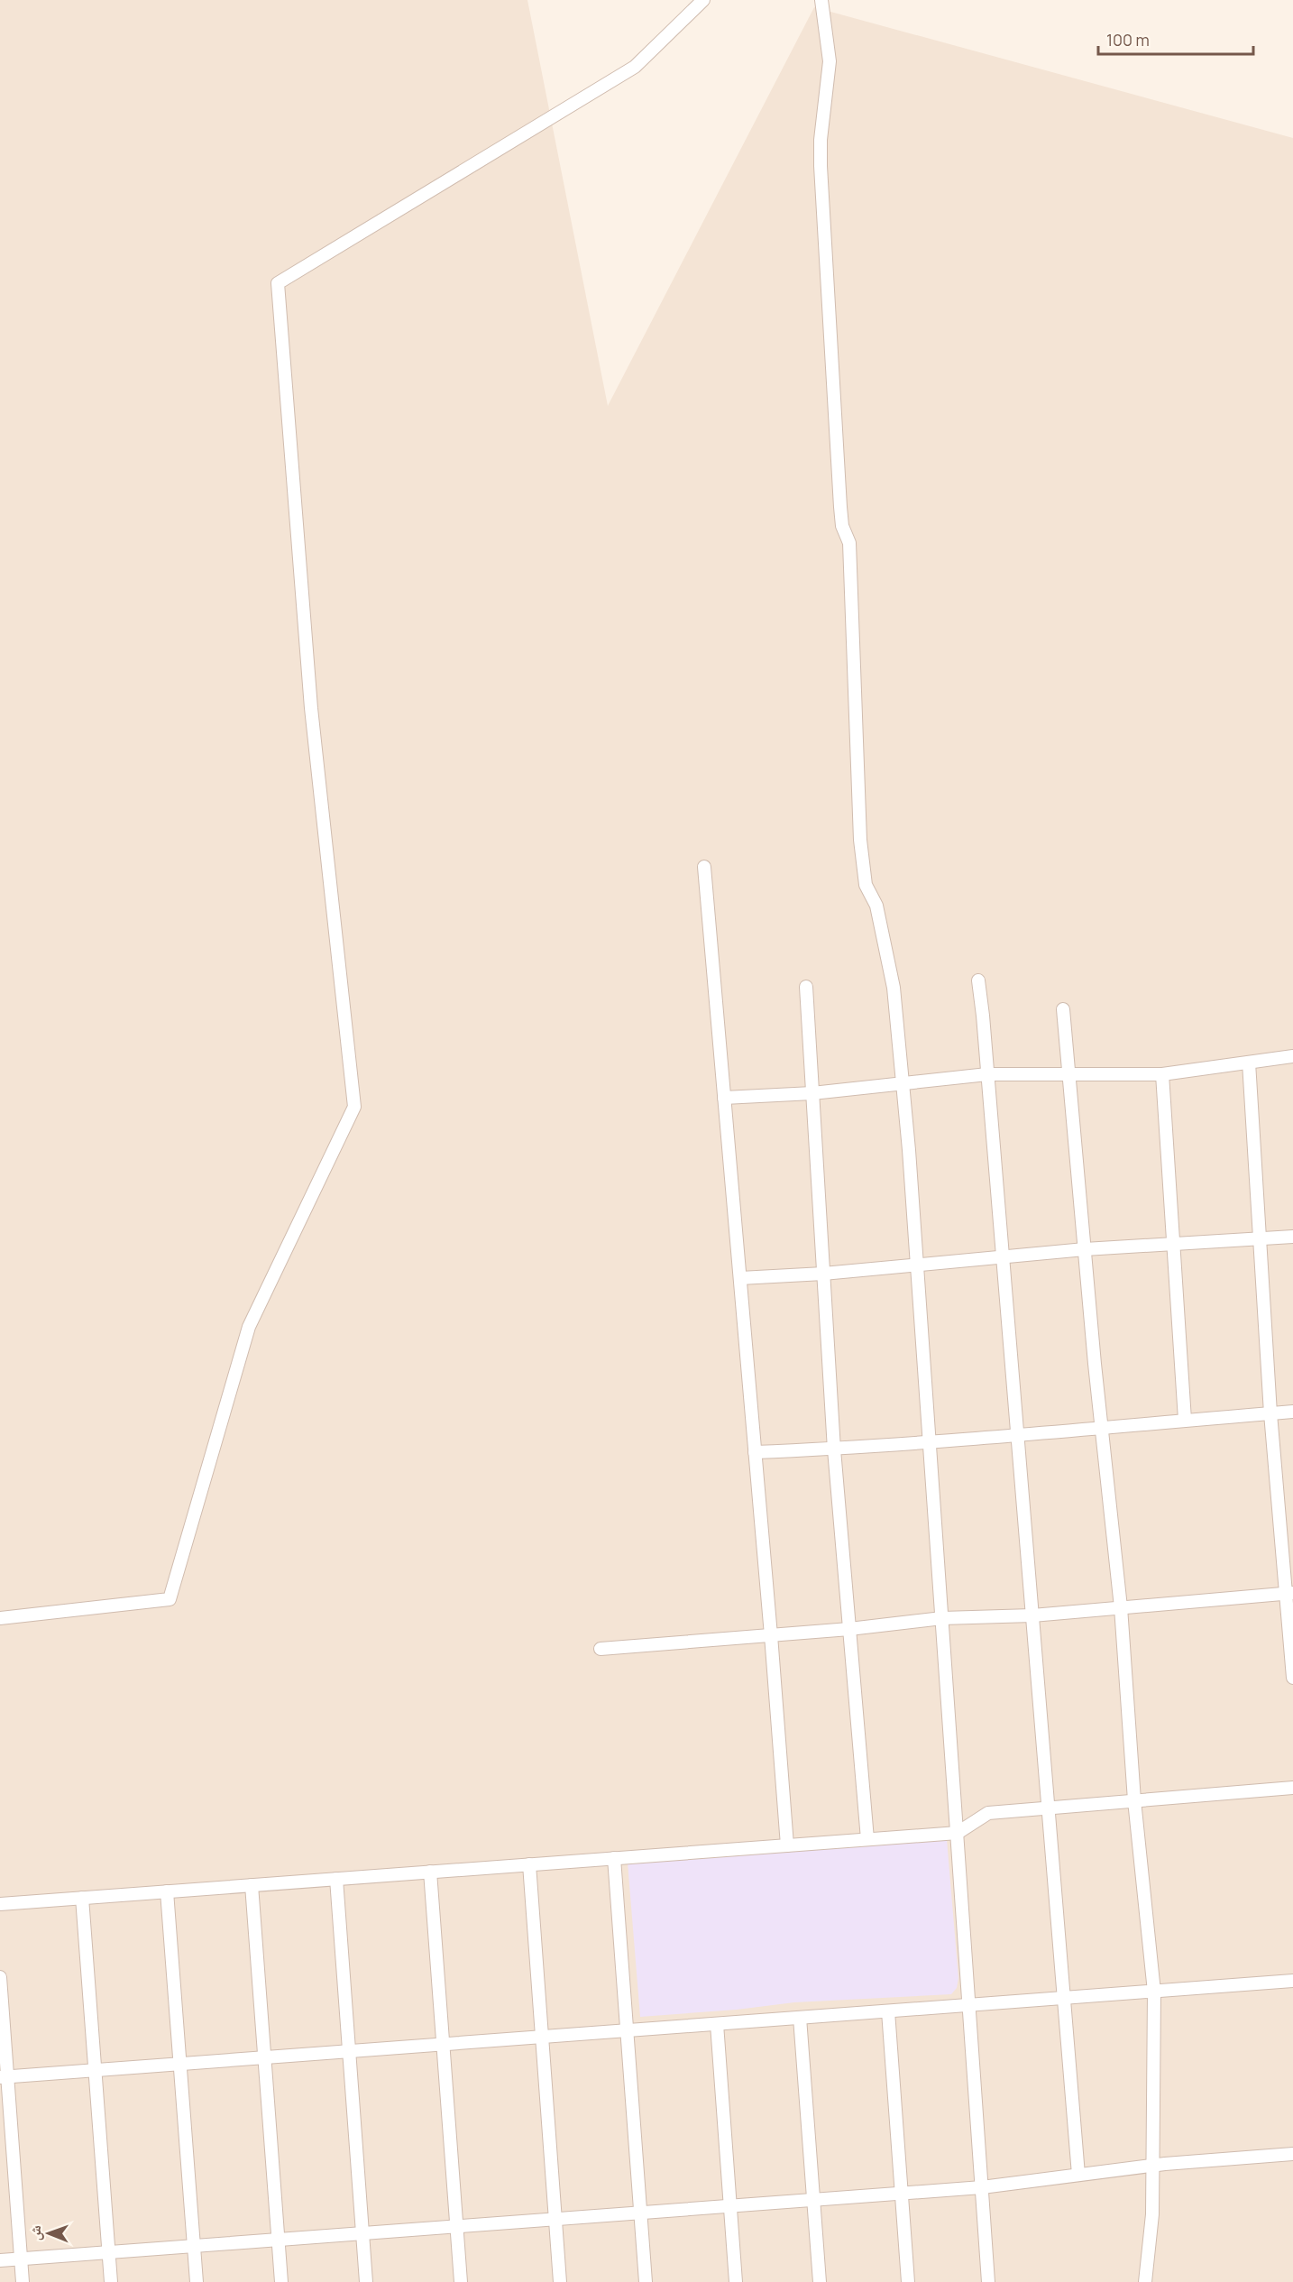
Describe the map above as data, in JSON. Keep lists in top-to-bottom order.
{
  "scale_bar": "100 m",
  "north": "left"
}
